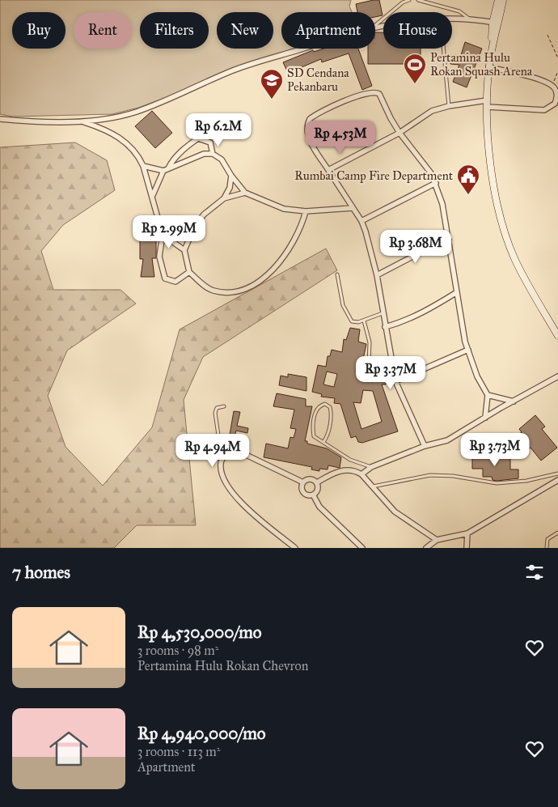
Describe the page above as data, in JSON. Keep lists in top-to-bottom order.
{
  "places": {
    "sports": ["Pertamina Hulu Rokan Squash Arena"],
    "school or university": ["SD Cendana Pekanbaru"],
    "public building": ["Rumbai Camp Fire Department"]
  },
  "page": {
    "chip": [
      "Buy",
      "Rent",
      "Filters",
      "New",
      "Apartment",
      "House"
    ],
    "price": [
      "Rp 6.2M",
      "Rp 4.53M",
      "Rp 2.99M",
      "Rp 3.68M",
      "Rp 3.37M",
      "Rp 3.73M",
      "Rp 4.94M"
    ],
    "heading": "7 homes",
    "list": [
      {
        "name": "Rp 4,530,000/mo",
        "note": "3 rooms · 98 m² · Pertamina Hulu Rokan Chevron"
      },
      {
        "name": "Rp 4,940,000/mo",
        "note": "3 rooms · 113 m² · Apartment"
      }
    ]
  }
}
